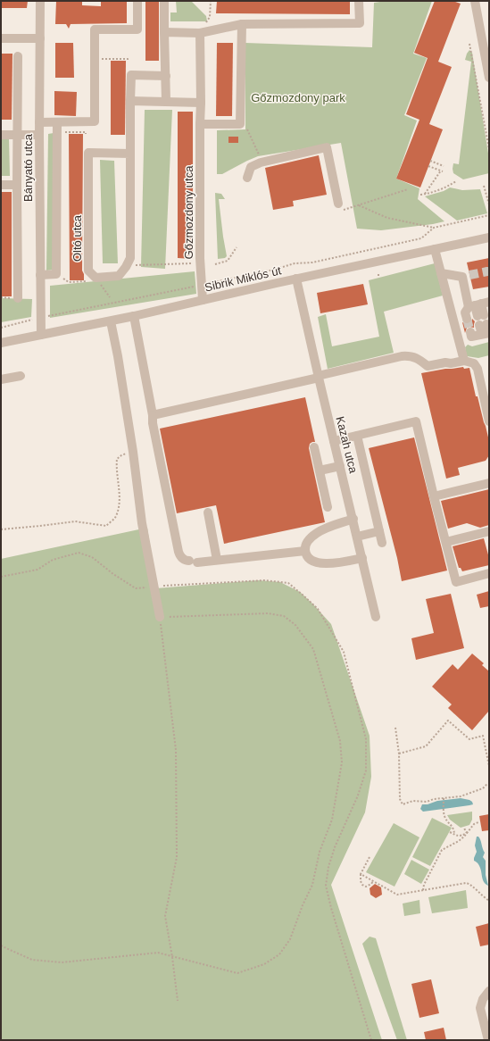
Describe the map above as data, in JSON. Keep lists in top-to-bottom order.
{
  "streets": {
    "street": [
      "Bányató utca",
      "Gőzmozdony utca",
      "Oltó utca",
      "Sibrik Miklós út",
      "Kazah utca"
    ]
  },
  "crossings": [
    ["Bányató utca", "Sibrik Miklós út"],
    ["Gőzmozdony utca", "Sibrik Miklós út"],
    ["Sibrik Miklós út", "Kazah utca"]
  ],
  "parks": ["Gőzmozdony park"]
}
